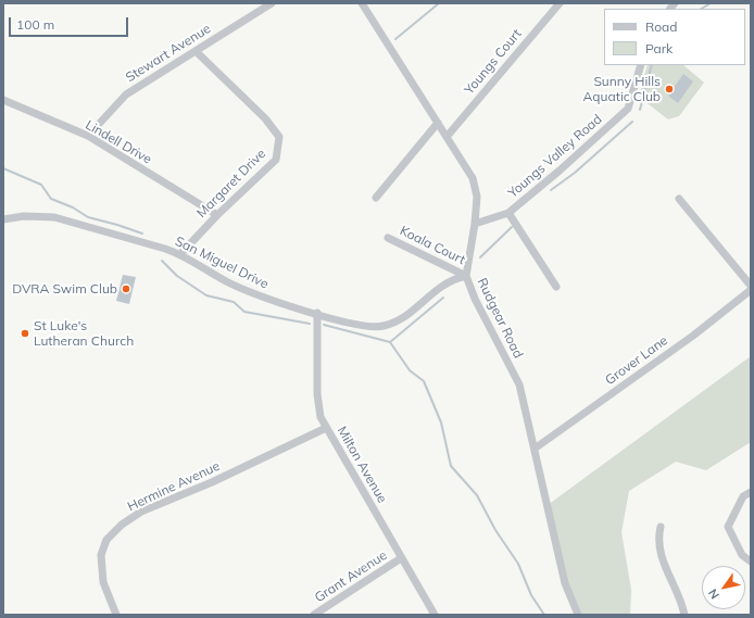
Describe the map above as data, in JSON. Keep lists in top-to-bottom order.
{
  "streets": {
    "street": [
      "Stewart Avenue",
      "Youngs Court",
      "Lindell Drive",
      "Youngs Valley Road",
      "Margaret Drive",
      "Koala Court",
      "San Miguel Drive",
      "Rudgear Road",
      "Grover Lane",
      "Milton Avenue",
      "Hermine Avenue",
      "Grant Avenue"
    ]
  },
  "crossings": [
    ["Stewart Avenue", "Lindell Drive"],
    ["Stewart Avenue", "Margaret Drive"],
    ["Youngs Court", "Rudgear Road"],
    ["Lindell Drive", "Margaret Drive"],
    ["Youngs Valley Road", "Rudgear Road"],
    ["Margaret Drive", "San Miguel Drive"],
    ["Koala Court", "San Miguel Drive"],
    ["Koala Court", "Rudgear Road"],
    ["San Miguel Drive", "Rudgear Road"],
    ["San Miguel Drive", "Milton Avenue"],
    ["Rudgear Road", "Grover Lane"],
    ["Milton Avenue", "Hermine Avenue"],
    ["Milton Avenue", "Grant Avenue"]
  ],
  "places": ["Sunny Hills Aquatic Club", "DVRA Swim Club", "St Luke's Lutheran Church"],
  "legend": ["Road", "Park"],
  "scale_bar": "100 m",
  "north": "bottom left"
}
